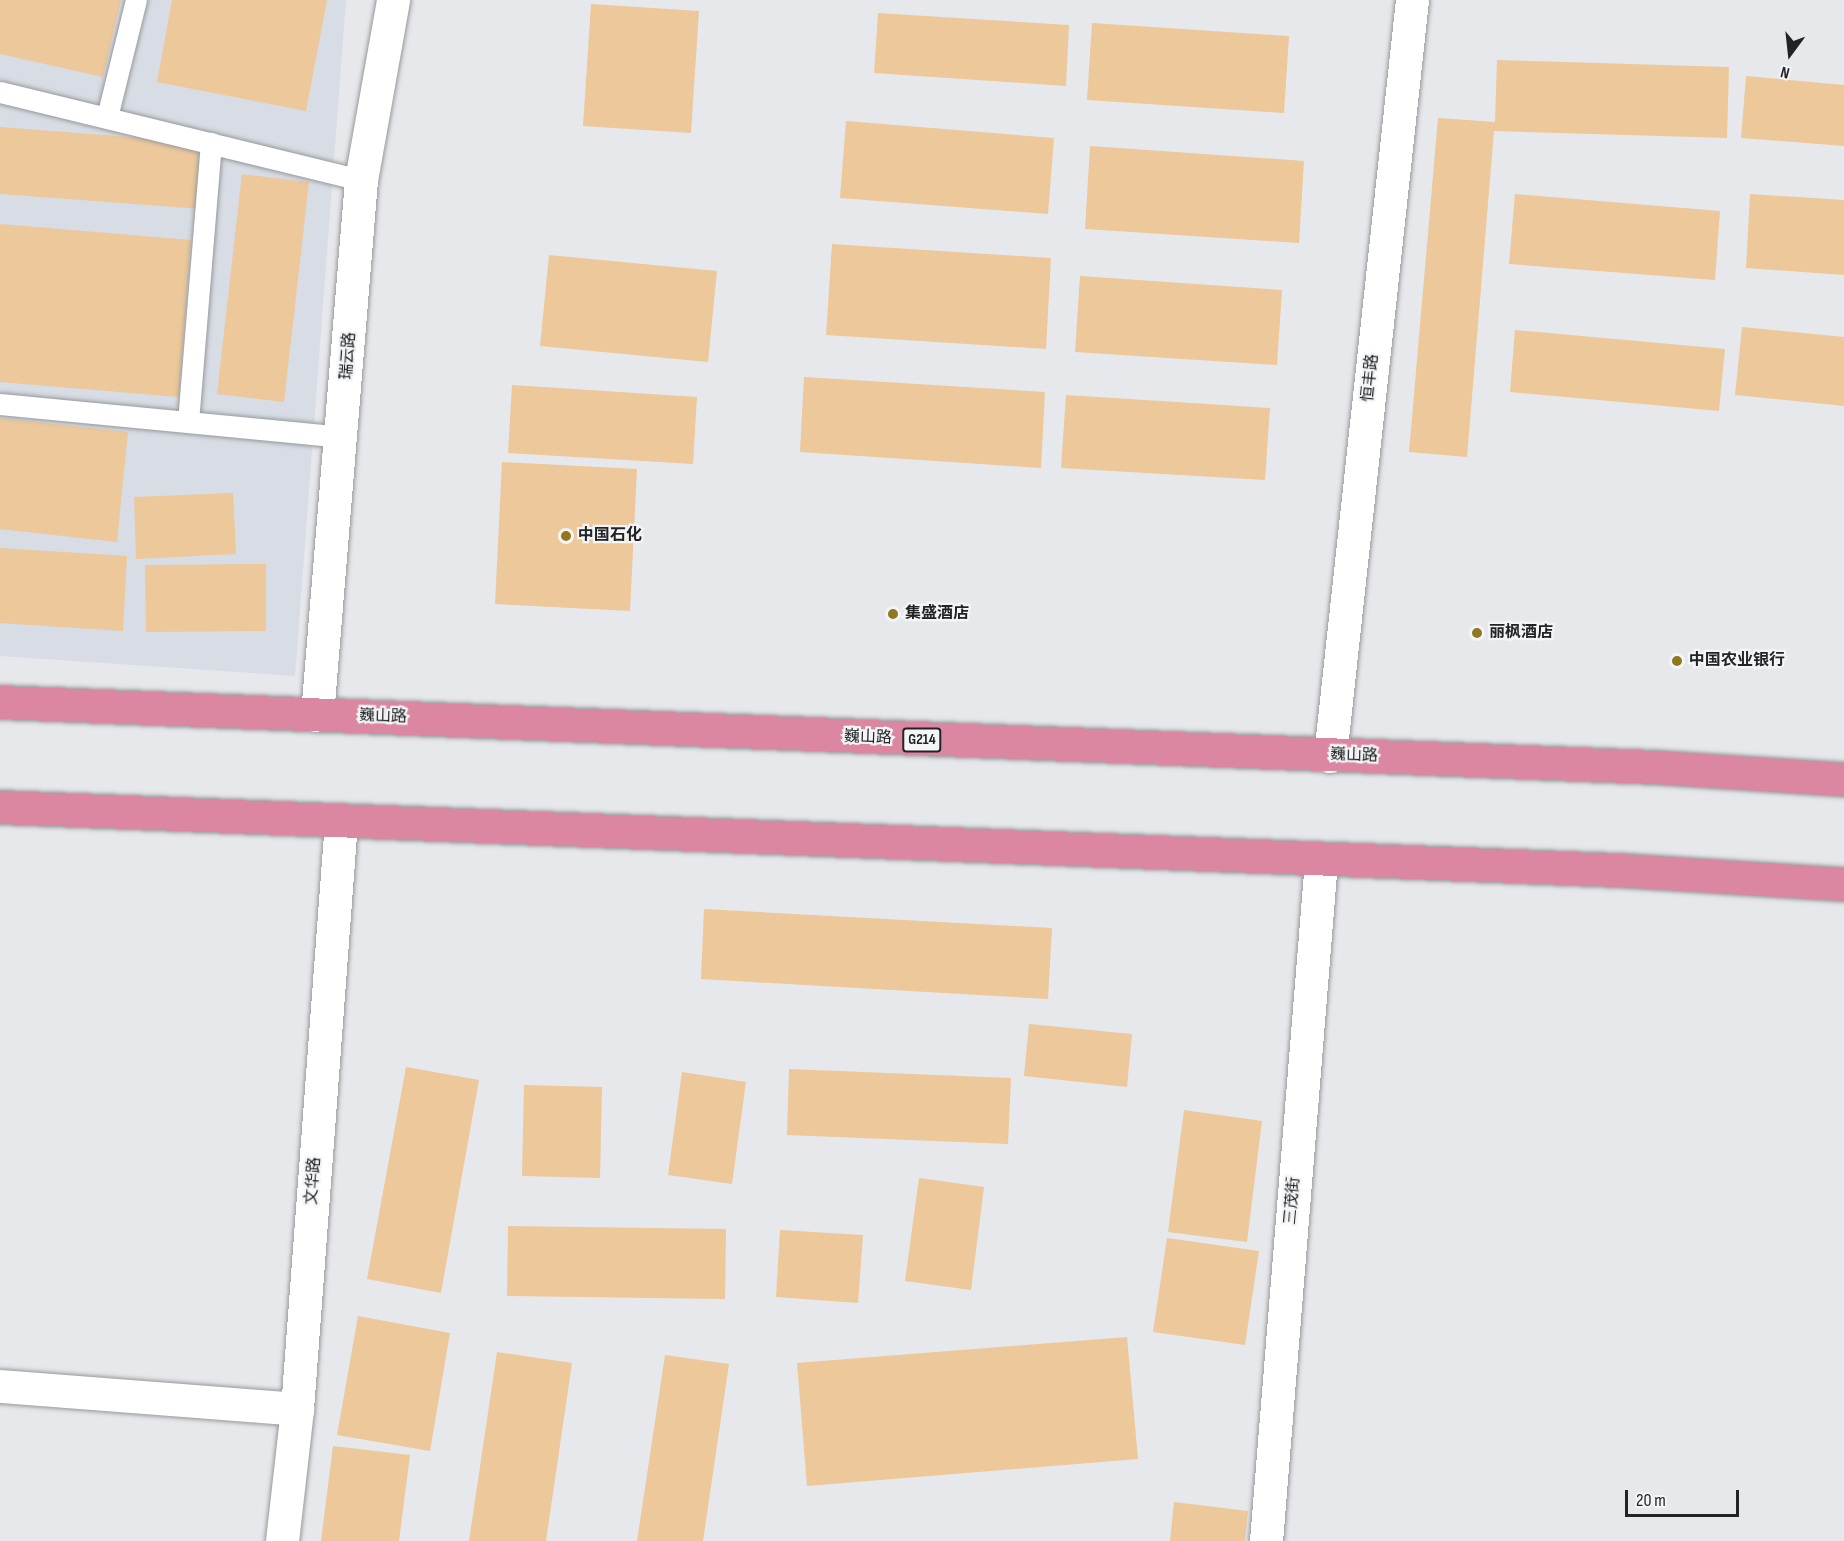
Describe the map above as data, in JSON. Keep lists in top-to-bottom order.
{
  "streets": {
    "highway": ["巍山路", "G214"],
    "street": [
      "瑞云路",
      "恒丰路",
      "文华路",
      "三茂街"
    ]
  },
  "crossings": [
    ["瑞云路", "巍山路"],
    ["恒丰路", "巍山路"]
  ],
  "places": [
    "中国石化",
    "集盛酒店",
    "丽枫酒店",
    "中国农业银行"
  ],
  "scale_bar": "20 m",
  "north": "bottom"
}
